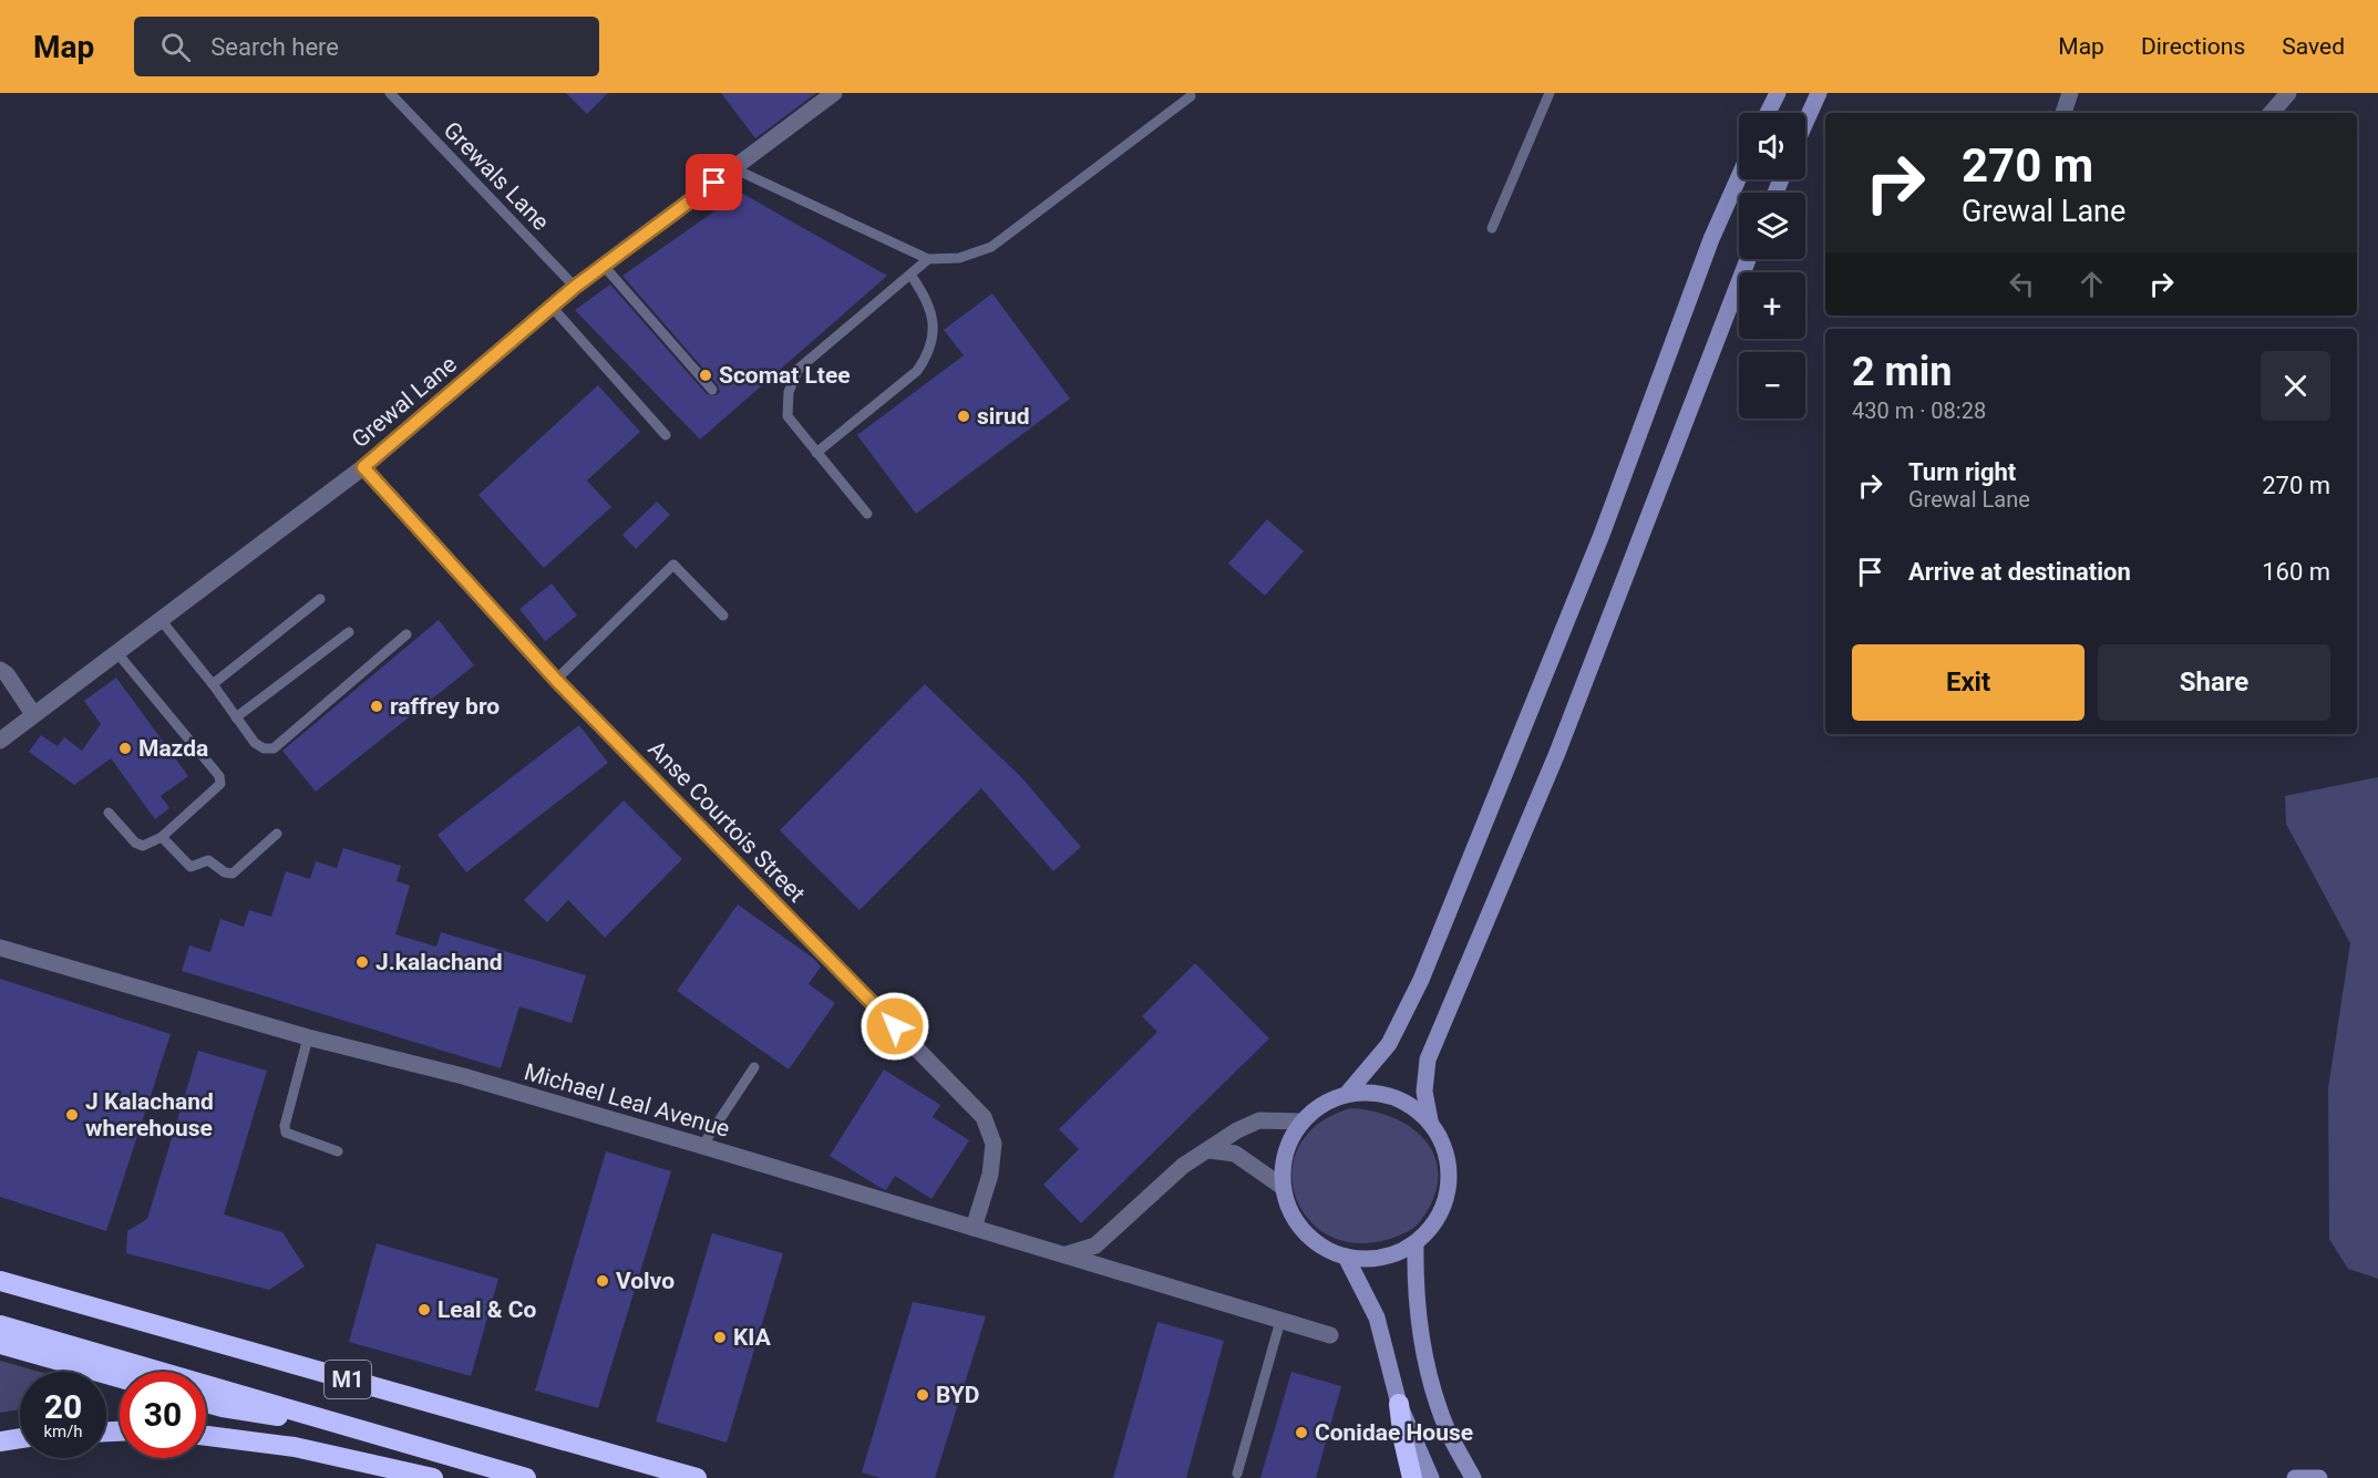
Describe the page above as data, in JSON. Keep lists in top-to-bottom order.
{
  "streets": {
    "highway": ["M1"],
    "street": ["Grewal Lane", "Anse Courtois Street", "Michael Leal Avenue"],
    "lane": ["Grewals Lane"]
  },
  "crossings": [
    ["Grewals Lane", "Grewal Lane"],
    ["Grewal Lane", "Anse Courtois Street"],
    ["Anse Courtois Street", "Michael Leal Avenue"]
  ],
  "places": [
    "Scomat Ltee",
    "sirud",
    "raffrey bro",
    "Mazda",
    "J.kalachand",
    "J Kalachand wherehouse",
    "Volvo",
    "Leal & Co",
    "KIA",
    "BYD",
    "Conidae House"
  ],
  "page": {
    "header": "Map",
    "search": "Search here",
    "nav": ["Map", "Directions", "Saved"],
    "map_buttons": ["+", "−"],
    "turn": ["270 m", "Grewal Lane"],
    "heading": ["2 min", "430 m · 08:28"],
    "list": [
      {
        "name": "Turn right",
        "note": "Grewal Lane",
        "value": "270 m"
      },
      {
        "name": "Arrive at destination",
        "value": "160 m"
      }
    ],
    "buttons": ["Exit", "Share"],
    "speed": "20 km/h",
    "limit": "30"
  }
}
